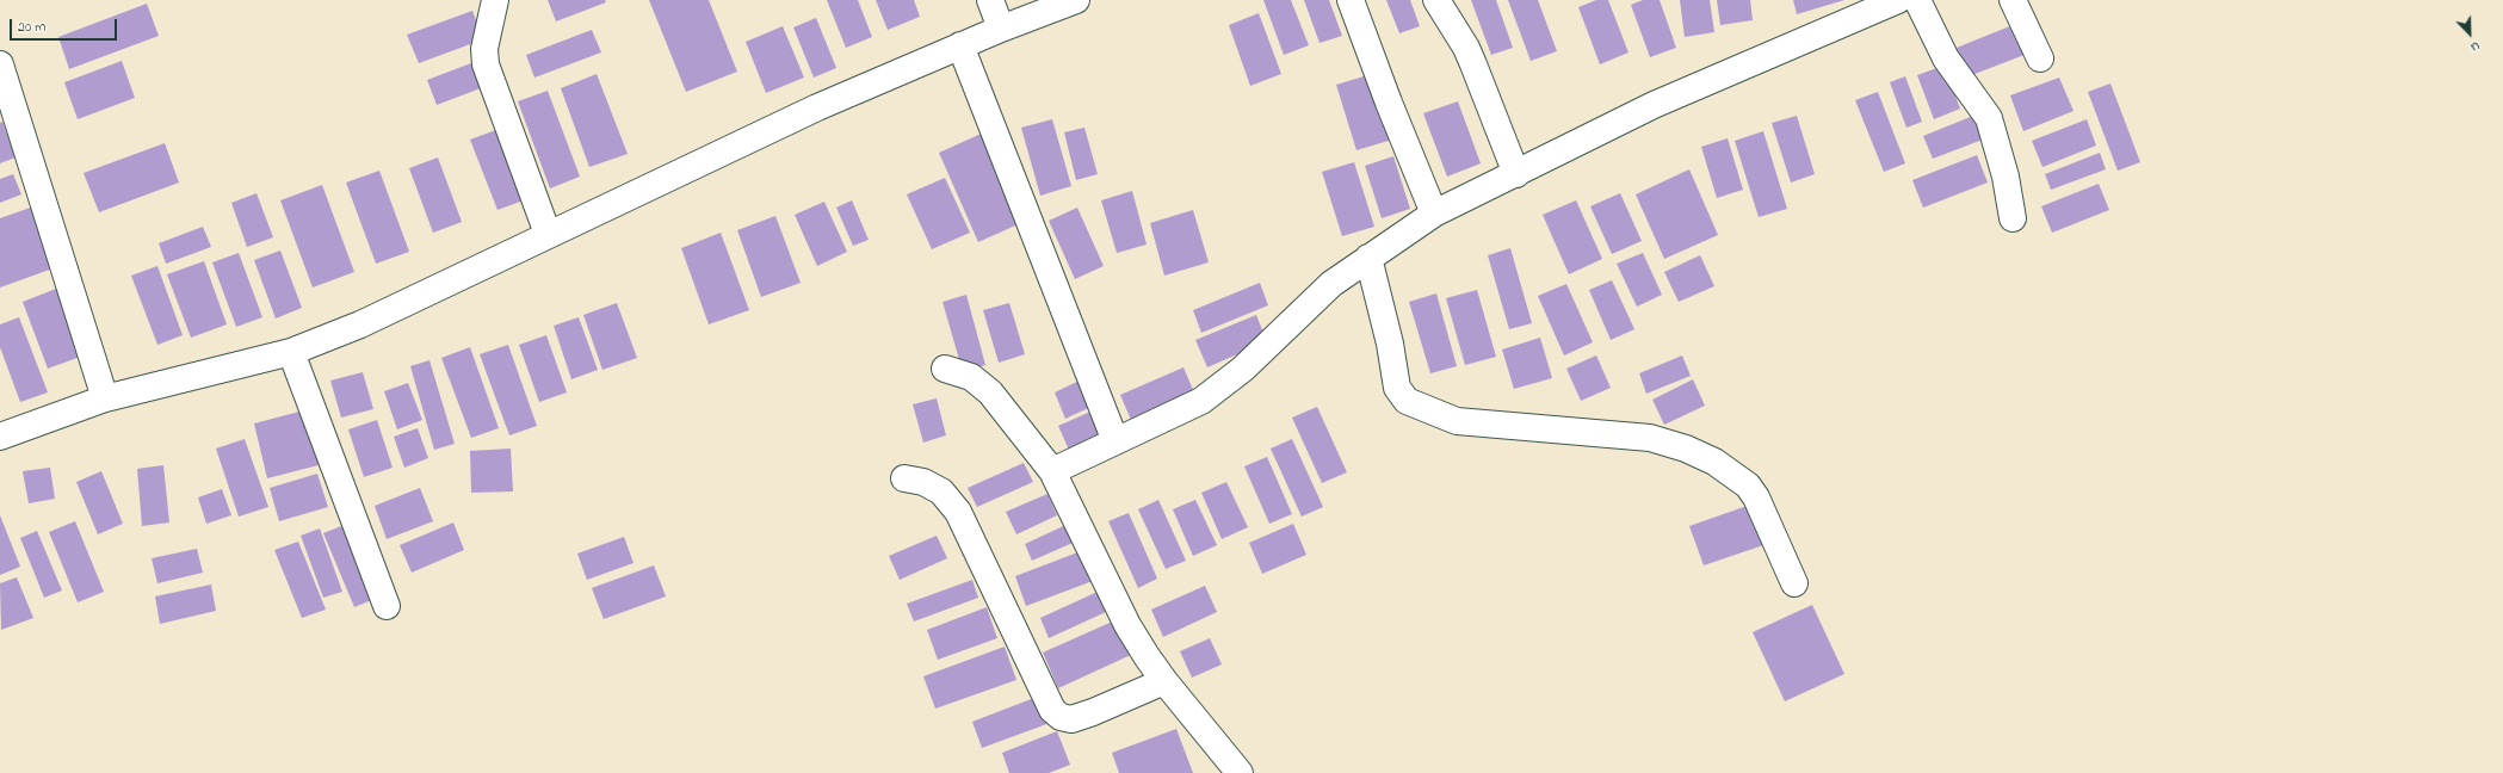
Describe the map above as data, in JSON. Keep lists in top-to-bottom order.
{
  "scale_bar": "20 m",
  "north": "bottom right"
}
